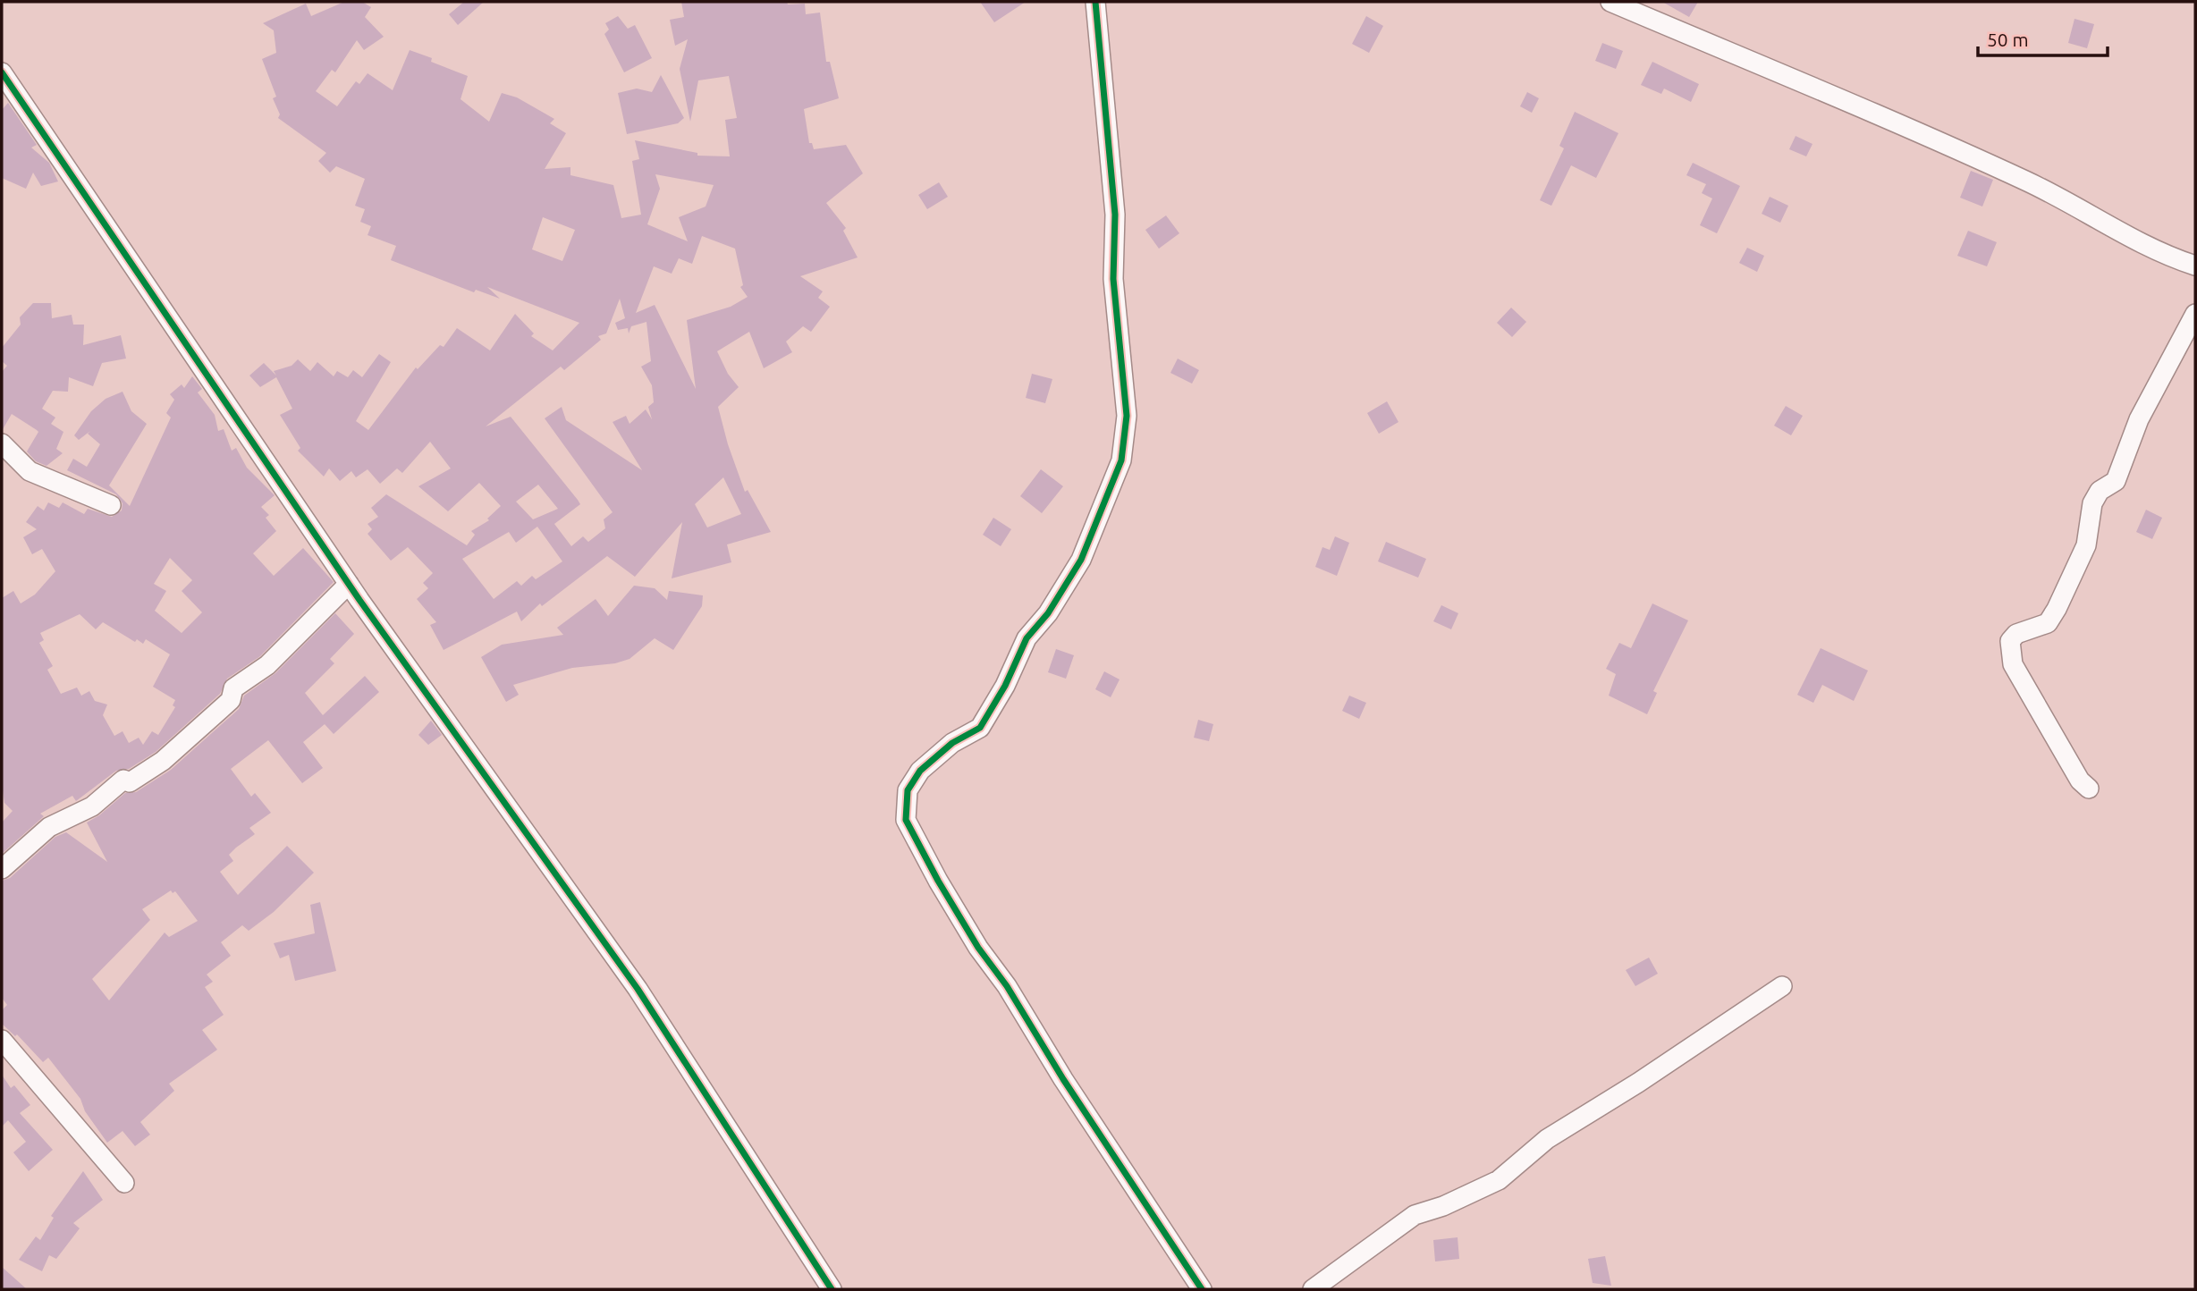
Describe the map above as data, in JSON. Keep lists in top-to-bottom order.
{
  "scale_bar": "50 m"
}
